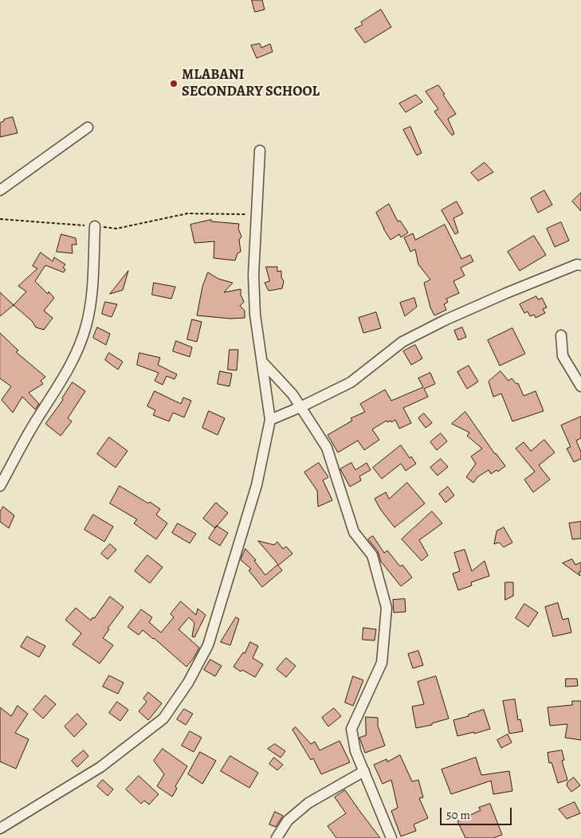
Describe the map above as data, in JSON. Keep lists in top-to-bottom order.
{
  "places": ["MLABANI SECONDARY SCHOOL"],
  "scale_bar": "50 m"
}
